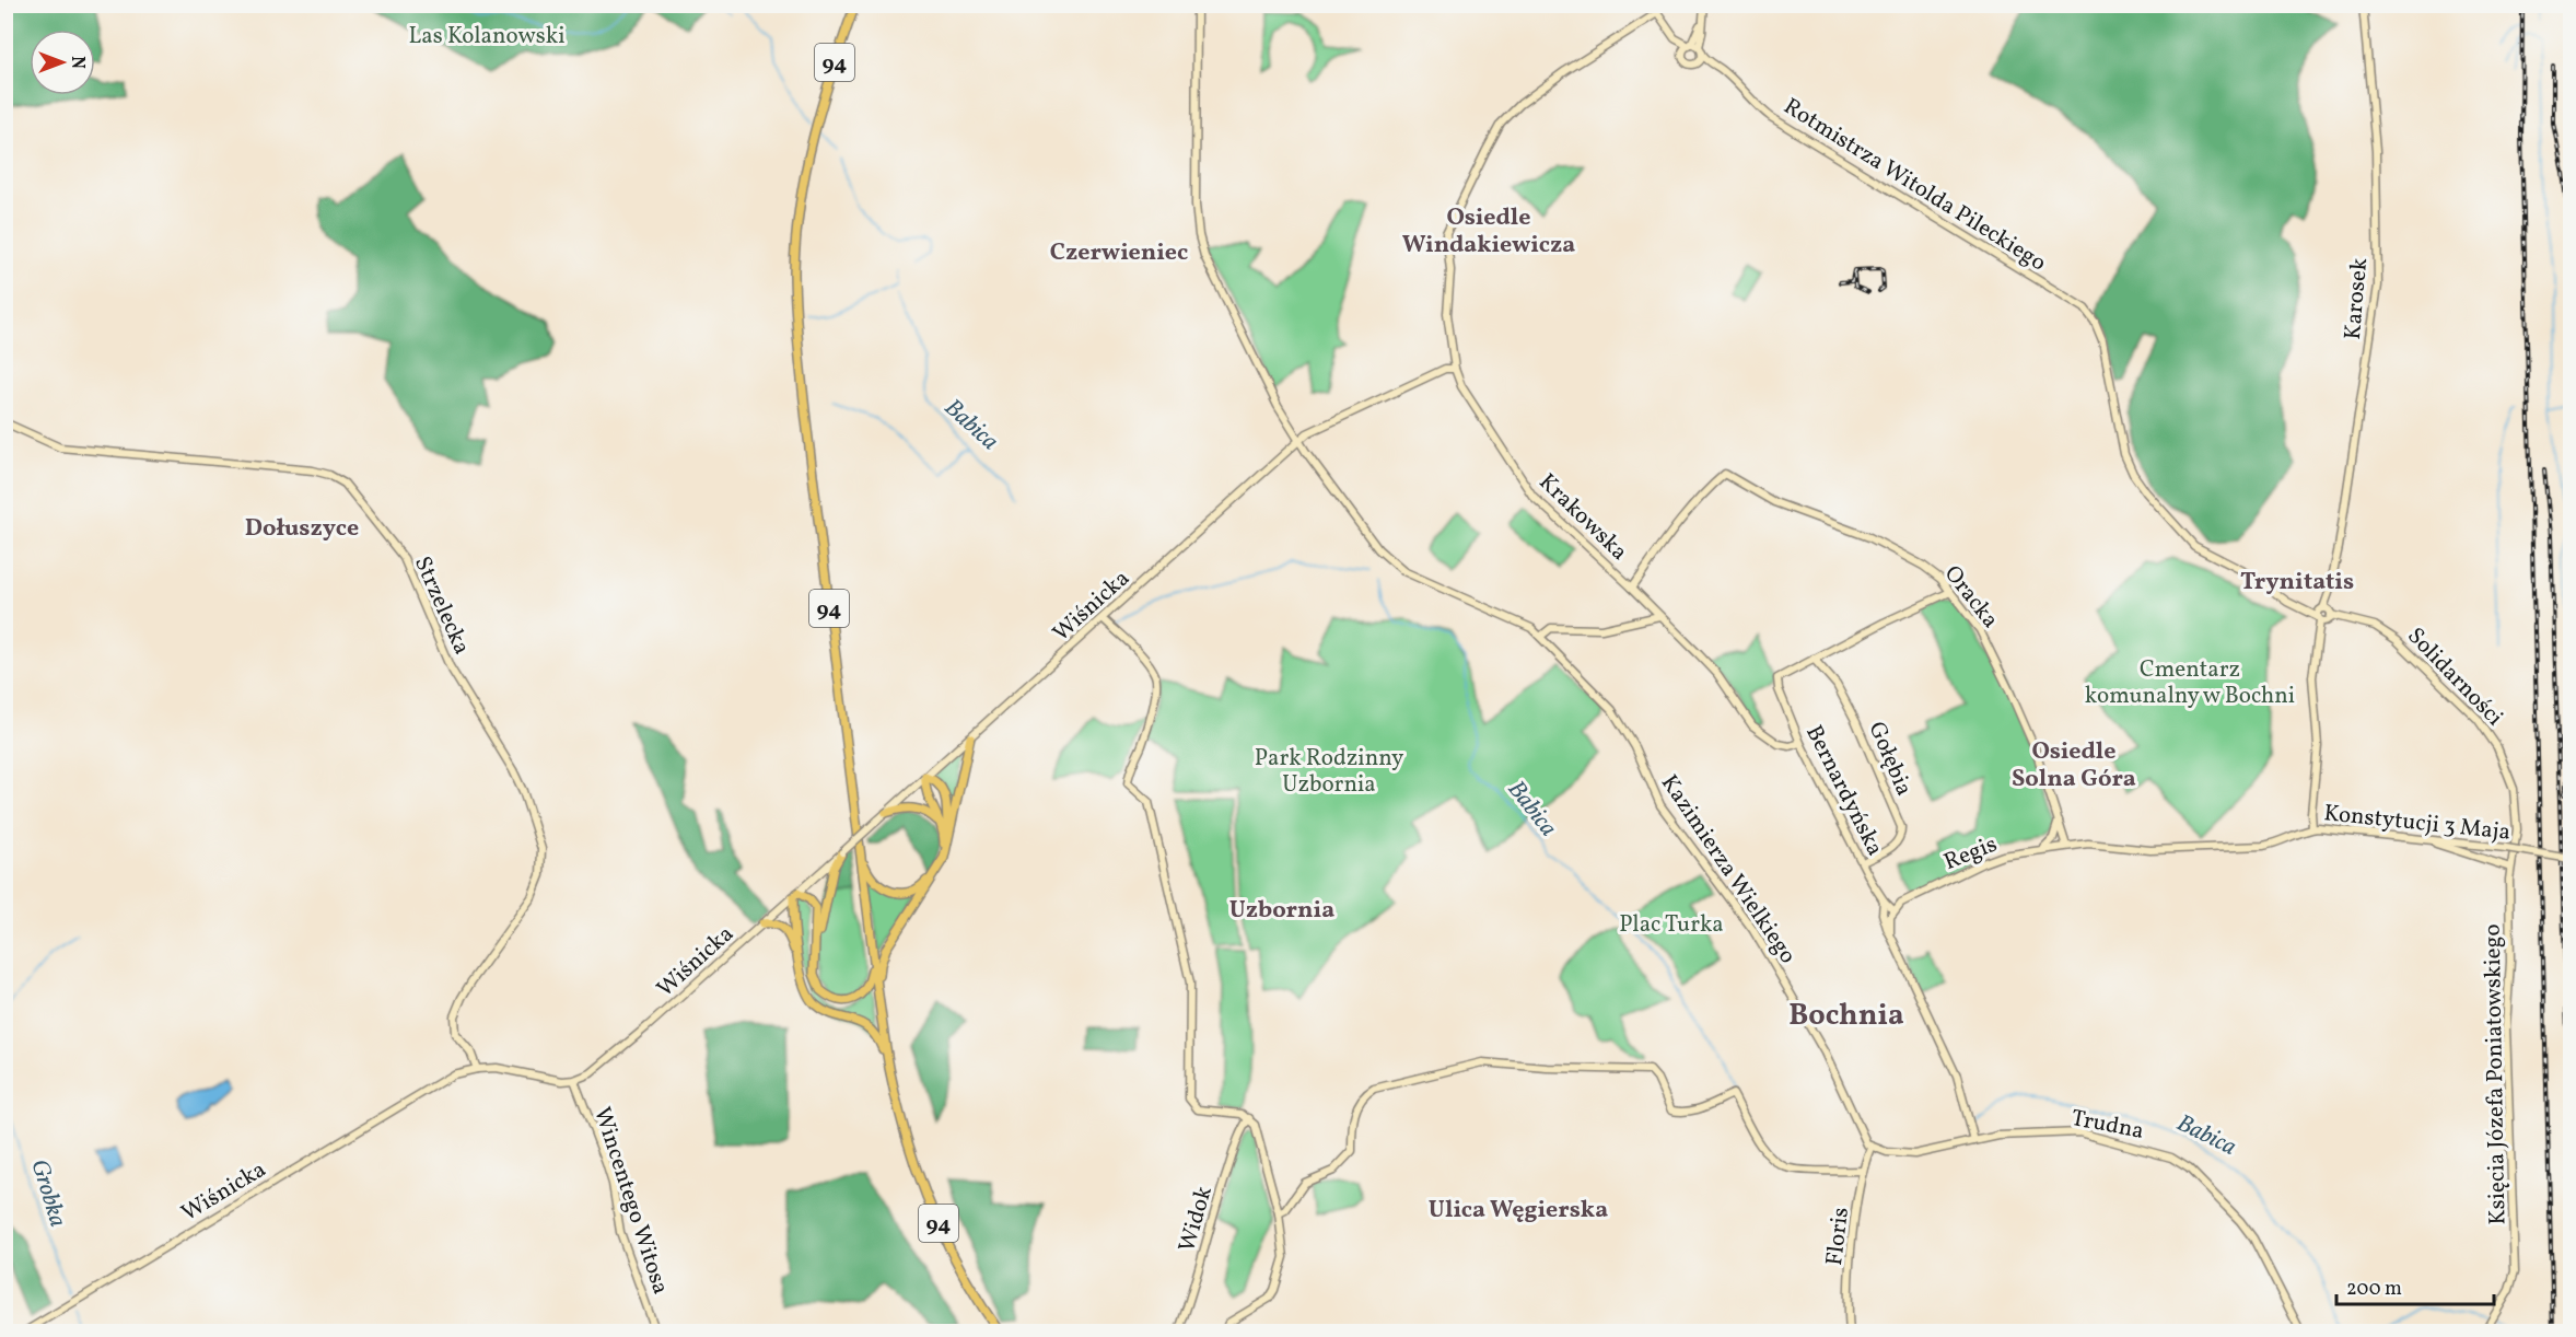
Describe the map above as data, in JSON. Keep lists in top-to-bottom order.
{
  "streets": {
    "main road": ["94"],
    "street": [
      "Rotmistrza Witolda Pileckiego",
      "Karosek",
      "Krakowska",
      "Oracka",
      "Strzelecka",
      "Wiśnicka",
      "Solidarności",
      "Gołębia",
      "Bernardyńska",
      "Konstytucji 3 Maja",
      "Regis",
      "Kazimierza Wielkiego",
      "Księcia Józefa Poniatowskiego",
      "Trudna",
      "Wincentego Witosa",
      "Widok",
      "Floris"
    ]
  },
  "crossings": [
    ["Rotmistrza Witolda Pileckiego", "Krakowska"],
    ["Rotmistrza Witolda Pileckiego", "Solidarności"],
    ["Karosek", "Solidarności"],
    ["Karosek", "Konstytucji 3 Maja"],
    ["Krakowska", "Oracka"],
    ["Krakowska", "Wiśnicka"],
    ["Krakowska", "Bernardyńska"],
    ["Oracka", "Konstytucji 3 Maja"],
    ["Oracka", "Regis"],
    ["Strzelecka", "Wiśnicka"],
    ["Wiśnicka", "Kazimierza Wielkiego"],
    ["Wiśnicka", "Wincentego Witosa"],
    ["Solidarności", "Księcia Józefa Poniatowskiego"],
    ["Gołębia", "Bernardyńska"],
    ["Bernardyńska", "Regis"],
    ["Konstytucji 3 Maja", "Regis"],
    ["Kazimierza Wielkiego", "Trudna"],
    ["Kazimierza Wielkiego", "Floris"],
    ["Trudna", "Floris"]
  ],
  "districts": [
    "Osiedle Windakiewicza",
    "Czerwieniec",
    "Dołuszyce",
    "Trynitatis",
    "Osiedle Solna Góra",
    "Uzbornia",
    "Bochnia",
    "Ulica Węgierska"
  ],
  "water": ["Babica", "Grobka"],
  "parks": [
    "Las Kolanowski",
    "Cmentarz komunalny w Bochni",
    "Park Rodzinny Uzbornia",
    "Plac Turka"
  ],
  "scale_bar": "200 m",
  "north": "right"
}
